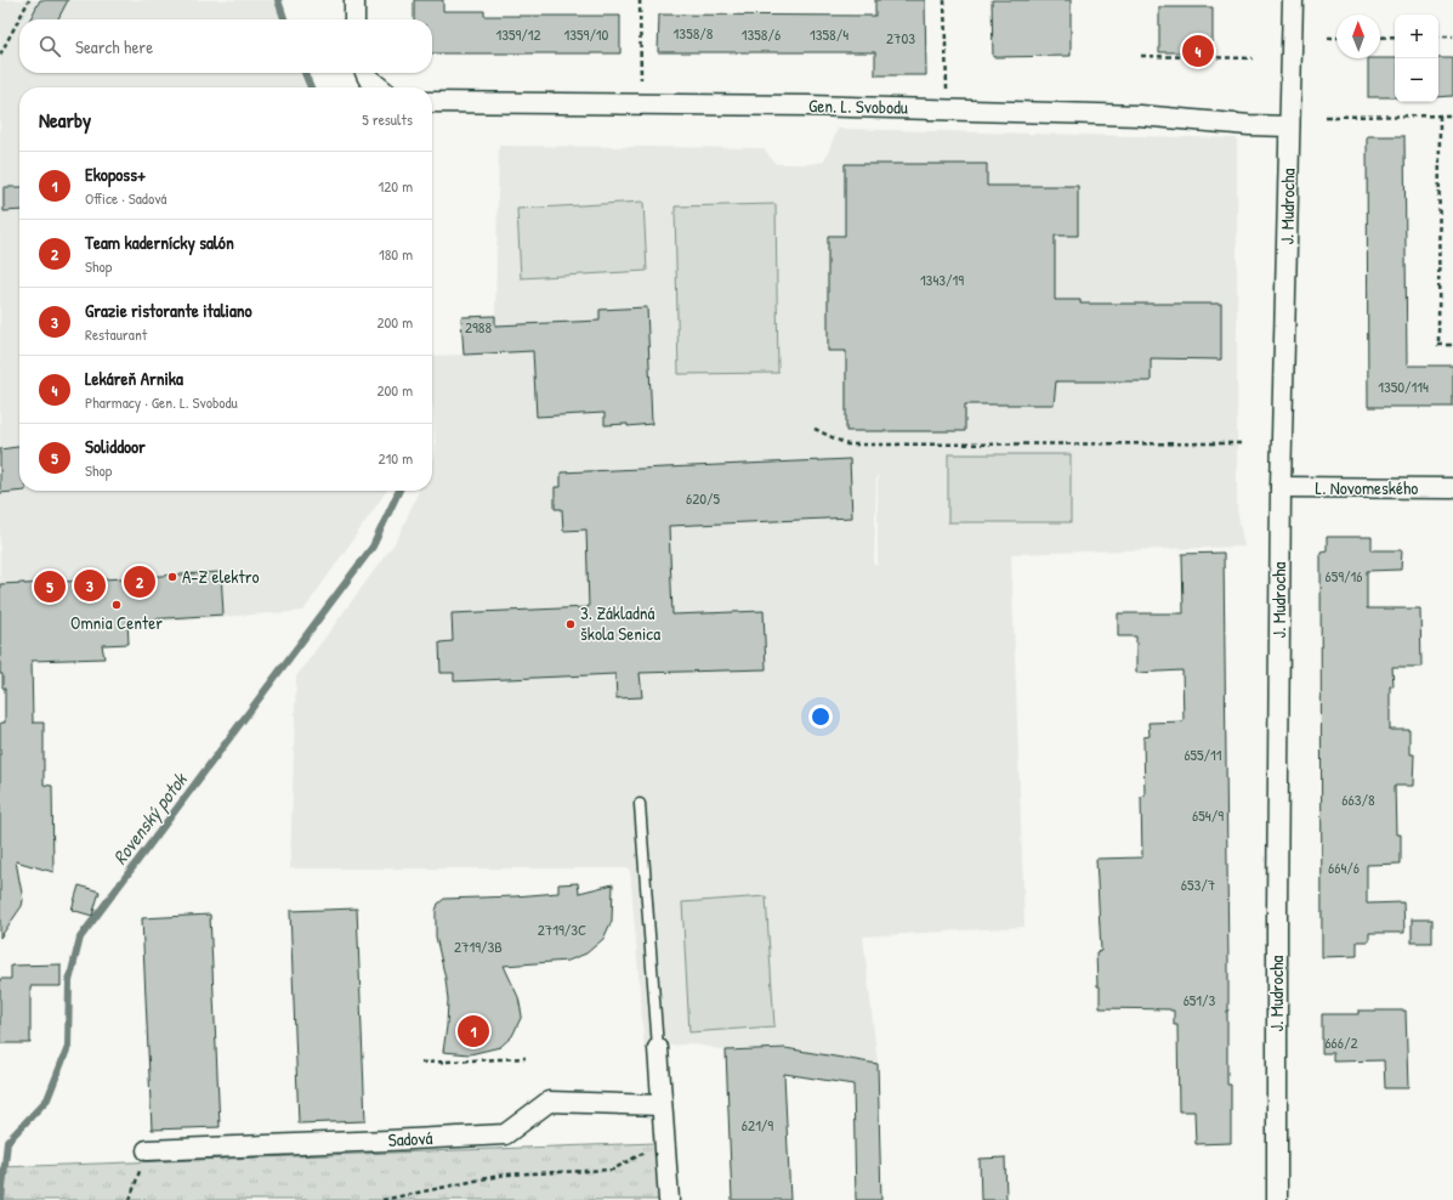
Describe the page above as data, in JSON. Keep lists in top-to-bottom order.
{
  "streets": {
    "street": [
      "Gen. L. Svobodu",
      "J. Mudrocha",
      "L. Novomeského",
      "Sadová"
    ]
  },
  "crossings": [
    ["Gen. L. Svobodu", "J. Mudrocha"],
    ["J. Mudrocha", "L. Novomeského"]
  ],
  "water": ["Rovenský potok"],
  "places": ["A-Z elektro", "Omnia Center", "3. Základná škola Senica"],
  "house_numbers": [
    "1358/8",
    "1359/12",
    "1359/10",
    "1358/6",
    "1358/4",
    "2703",
    "1343/19",
    "2988",
    "1350/114",
    "620/5",
    "659/16",
    "655/11",
    "663/8",
    "654/9",
    "664/6",
    "653/7",
    "2719/3C",
    "2719/3B",
    "651/3",
    "666/2",
    "621/9"
  ],
  "north": "top",
  "page": {
    "map_buttons": ["+", "−"],
    "search": "Search here",
    "pins": [
      "4",
      "2",
      "3",
      "5",
      "1"
    ],
    "heading": ["Nearby", "5 results"],
    "list": [
      {
        "mark": "1",
        "name": "Ekoposs+",
        "note": "Office · Sadová",
        "value": "120 m"
      },
      {
        "mark": "2",
        "name": "Team kadernícky salón",
        "note": "Shop",
        "value": "180 m"
      },
      {
        "mark": "3",
        "name": "Grazie ristorante italiano",
        "note": "Restaurant",
        "value": "200 m"
      },
      {
        "mark": "4",
        "name": "Lekáreň Arnika",
        "note": "Pharmacy · Gen. L. Svobodu",
        "value": "200 m"
      },
      {
        "mark": "5",
        "name": "Soliddoor",
        "note": "Shop",
        "value": "210 m"
      }
    ]
  }
}
